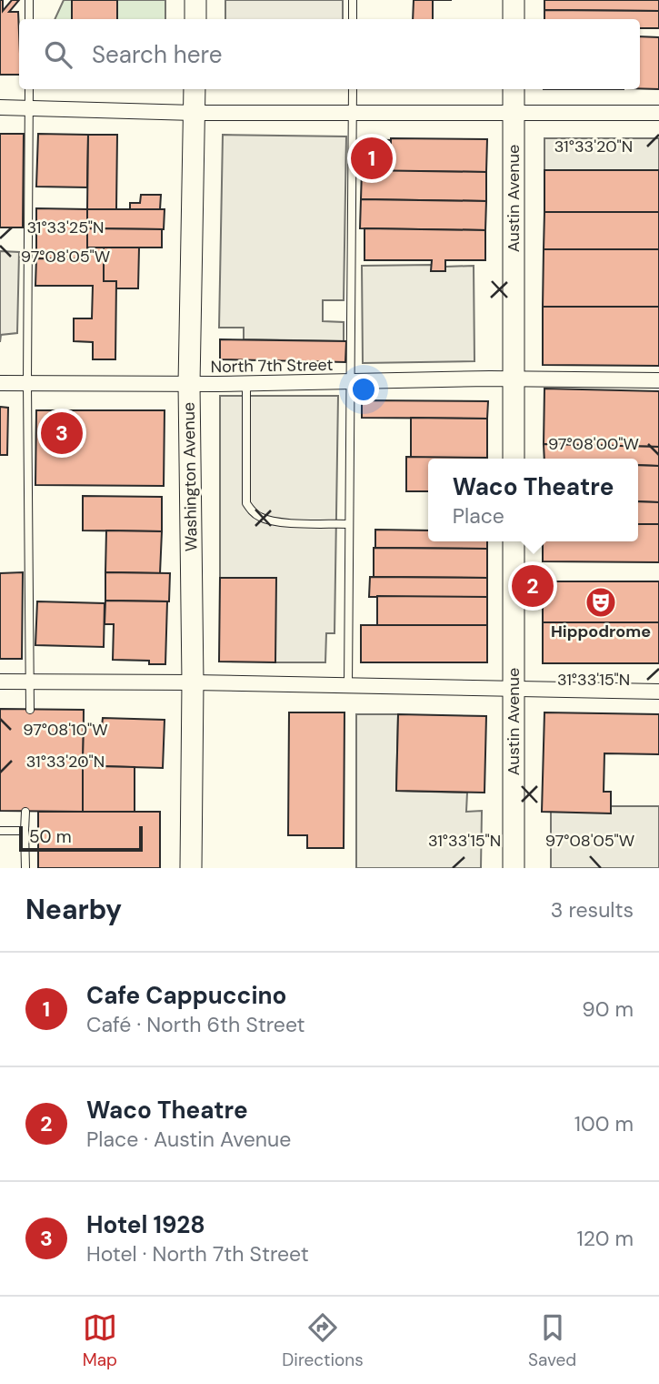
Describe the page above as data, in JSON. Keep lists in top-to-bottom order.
{
  "streets": {
    "main road": ["Austin Avenue", "Washington Avenue"],
    "street": ["North 7th Street"]
  },
  "crossings": [
    ["Austin Avenue", "North 7th Street"],
    ["North 7th Street", "Washington Avenue"]
  ],
  "places": {
    "theatre": ["Hippodrome"]
  },
  "scale_bar": "50 m",
  "page": {
    "search": "Search here",
    "pins": ["1", "3", "2"],
    "popup": ["Waco Theatre", "Place"],
    "scale": "50 m",
    "heading": ["Nearby", "3 results"],
    "list": [
      {
        "mark": "1",
        "name": "Cafe Cappuccino",
        "note": "Café · North 6th Street",
        "value": "90 m"
      },
      {
        "mark": "2",
        "name": "Waco Theatre",
        "note": "Place · Austin Avenue",
        "value": "100 m"
      },
      {
        "mark": "3",
        "name": "Hotel 1928",
        "note": "Hotel · North 7th Street",
        "value": "120 m"
      }
    ],
    "nav": ["Map", "Directions", "Saved"]
  },
  "coordinates": [
    "31°33'20\"N",
    "31°33'25\"N",
    "97°08'05\"W",
    "97°08'00\"W",
    "31°33'15\"N",
    "97°08'10\"W"
  ]
}
